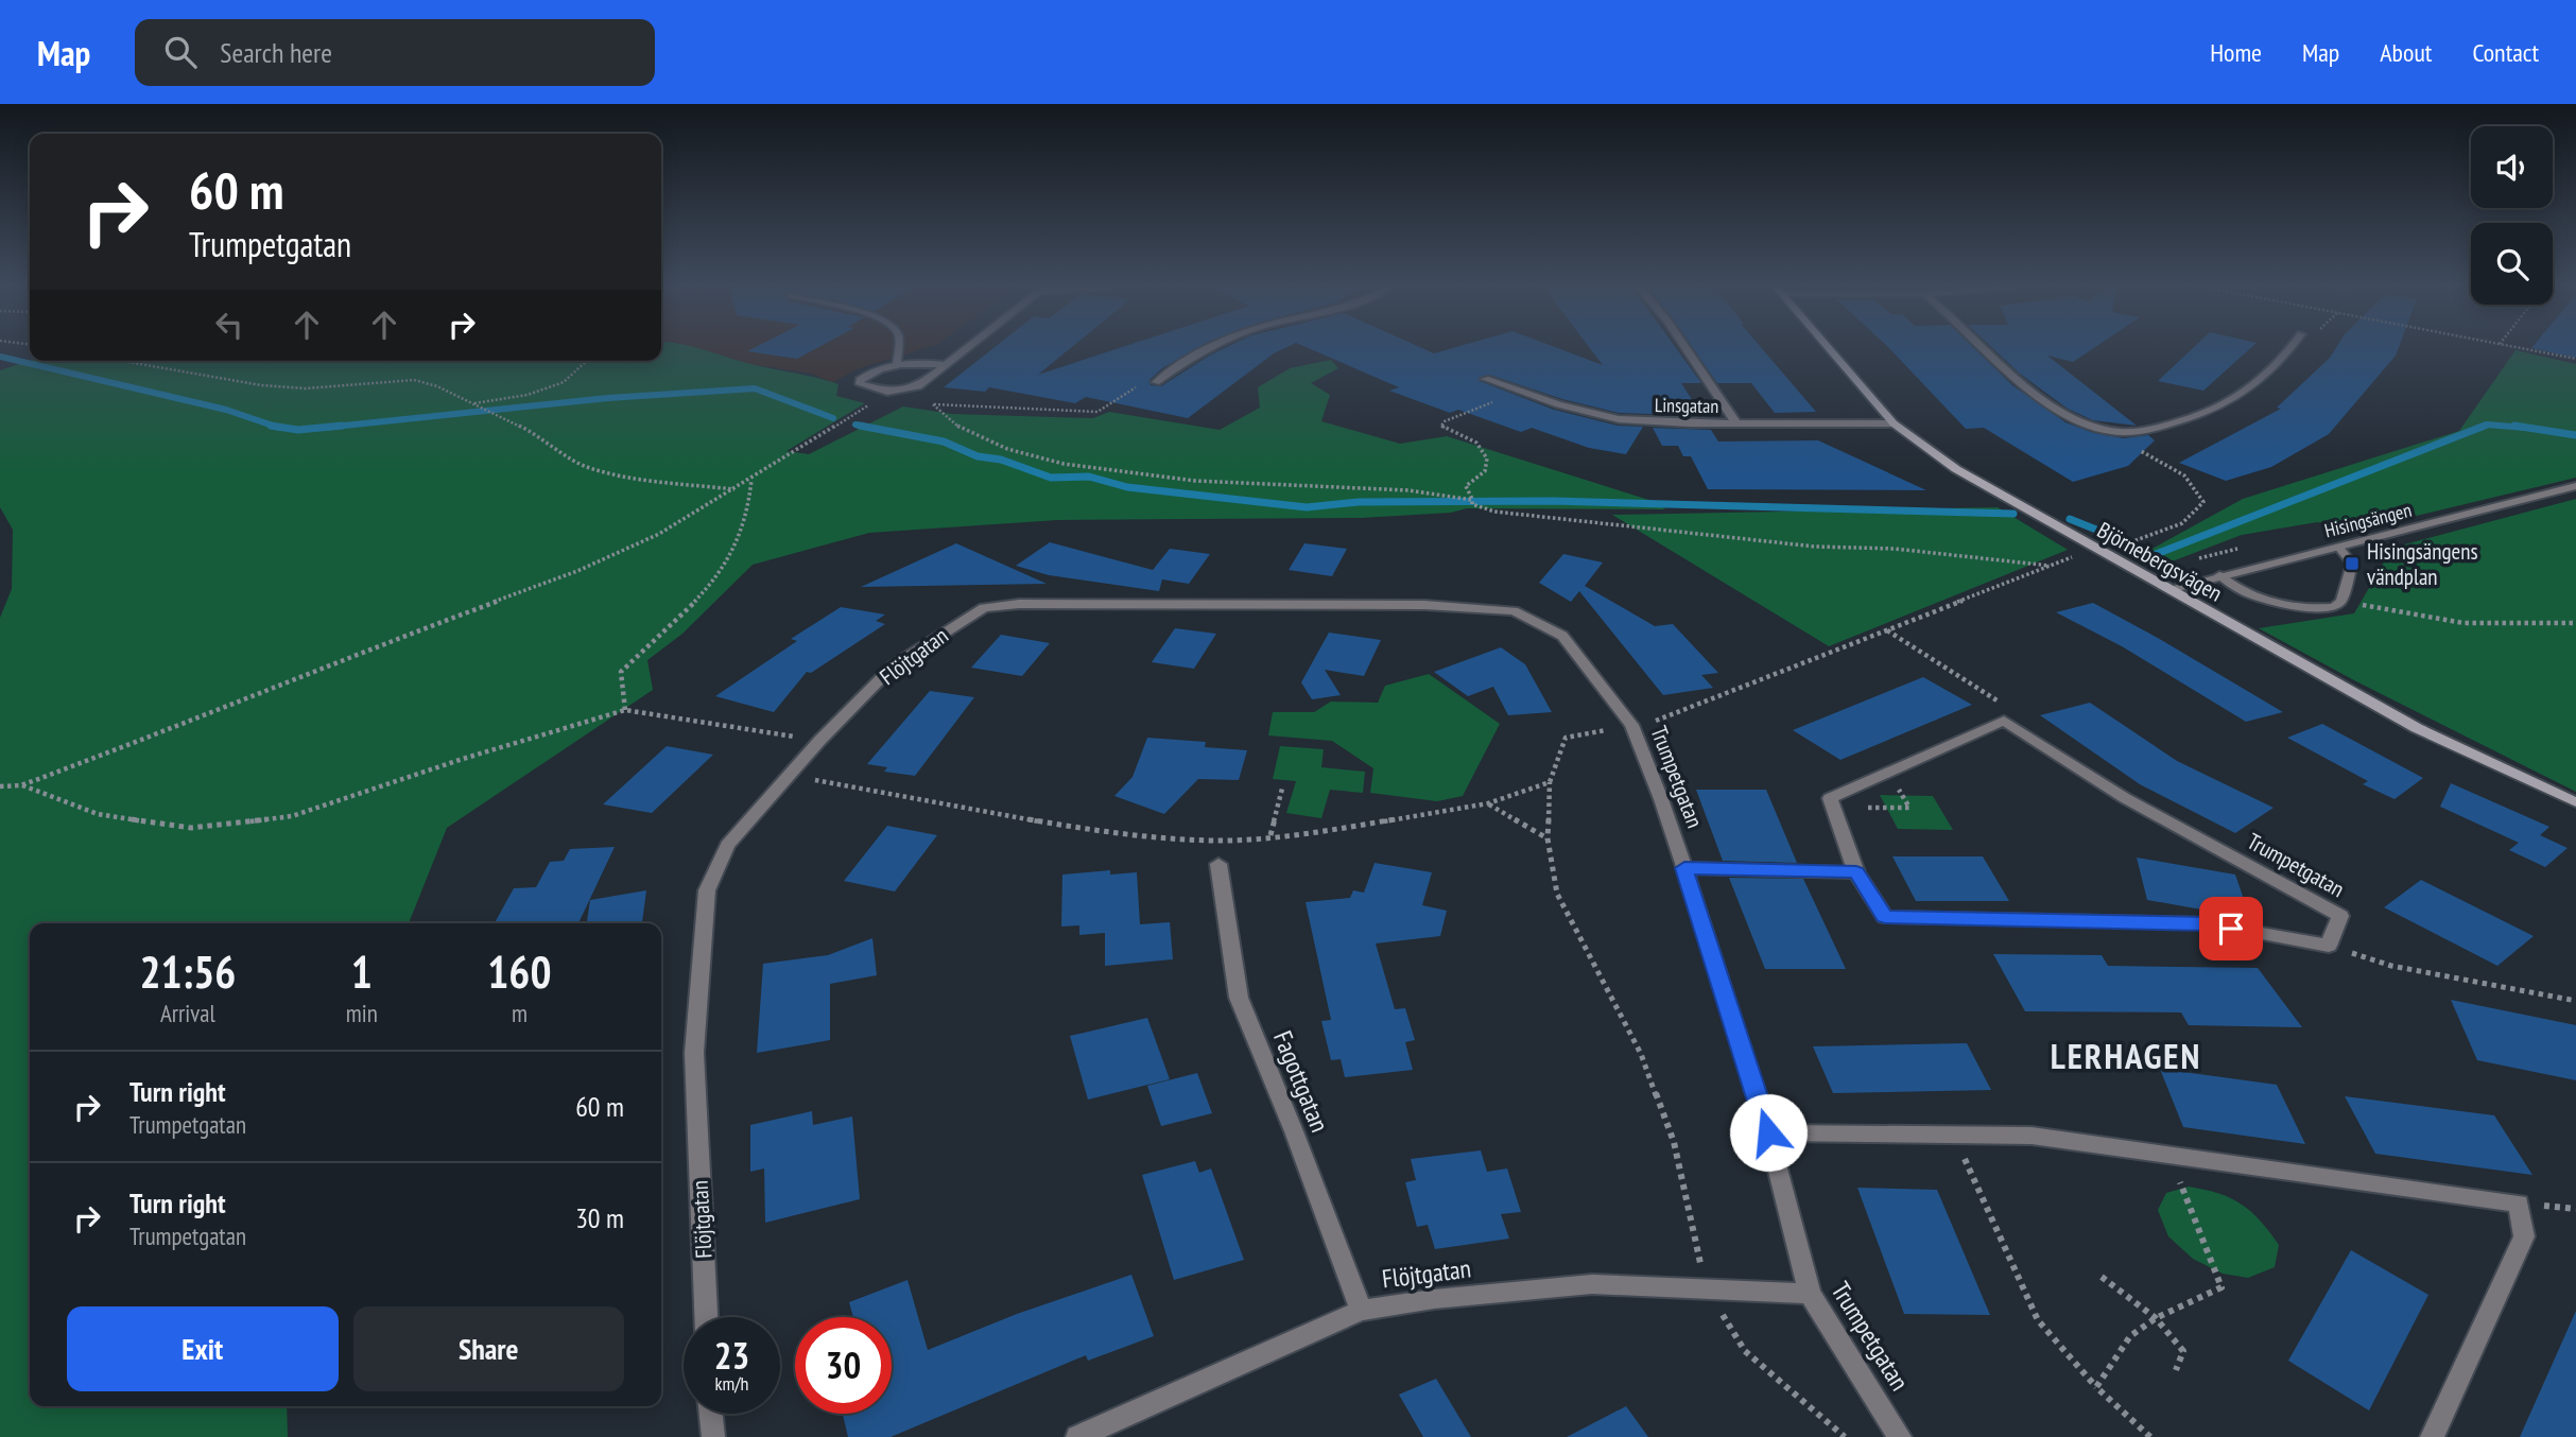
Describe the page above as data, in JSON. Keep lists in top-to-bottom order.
{
  "streets": {
    "street": [
      "Linsgatan",
      "Hisingsängen",
      "Björnebergsvägen",
      "Flöjtgatan",
      "Trumpetgatan",
      "Fagottgatan"
    ]
  },
  "crossings": [
    ["Linsgatan", "Björnebergsvägen"],
    ["Hisingsängen", "Björnebergsvägen"],
    ["Flöjtgatan", "Trumpetgatan"],
    ["Flöjtgatan", "Fagottgatan"]
  ],
  "districts": ["LERHAGEN"],
  "places": {
    "transit": ["Hisingsängens vändplan"]
  },
  "page": {
    "header": "Map",
    "search": "Search here",
    "nav": [
      "Home",
      "Map",
      "About",
      "Contact"
    ],
    "turn": ["60 m", "Trumpetgatan"],
    "eta": [
      "21:56",
      "Arrival",
      "1",
      "min",
      "160",
      "m"
    ],
    "list": [
      {
        "name": "Turn right",
        "note": "Trumpetgatan",
        "value": "60 m"
      },
      {
        "name": "Turn right",
        "note": "Trumpetgatan",
        "value": "30 m"
      }
    ],
    "buttons": ["Exit", "Share"],
    "speed": "23 km/h",
    "limit": "30"
  }
}
